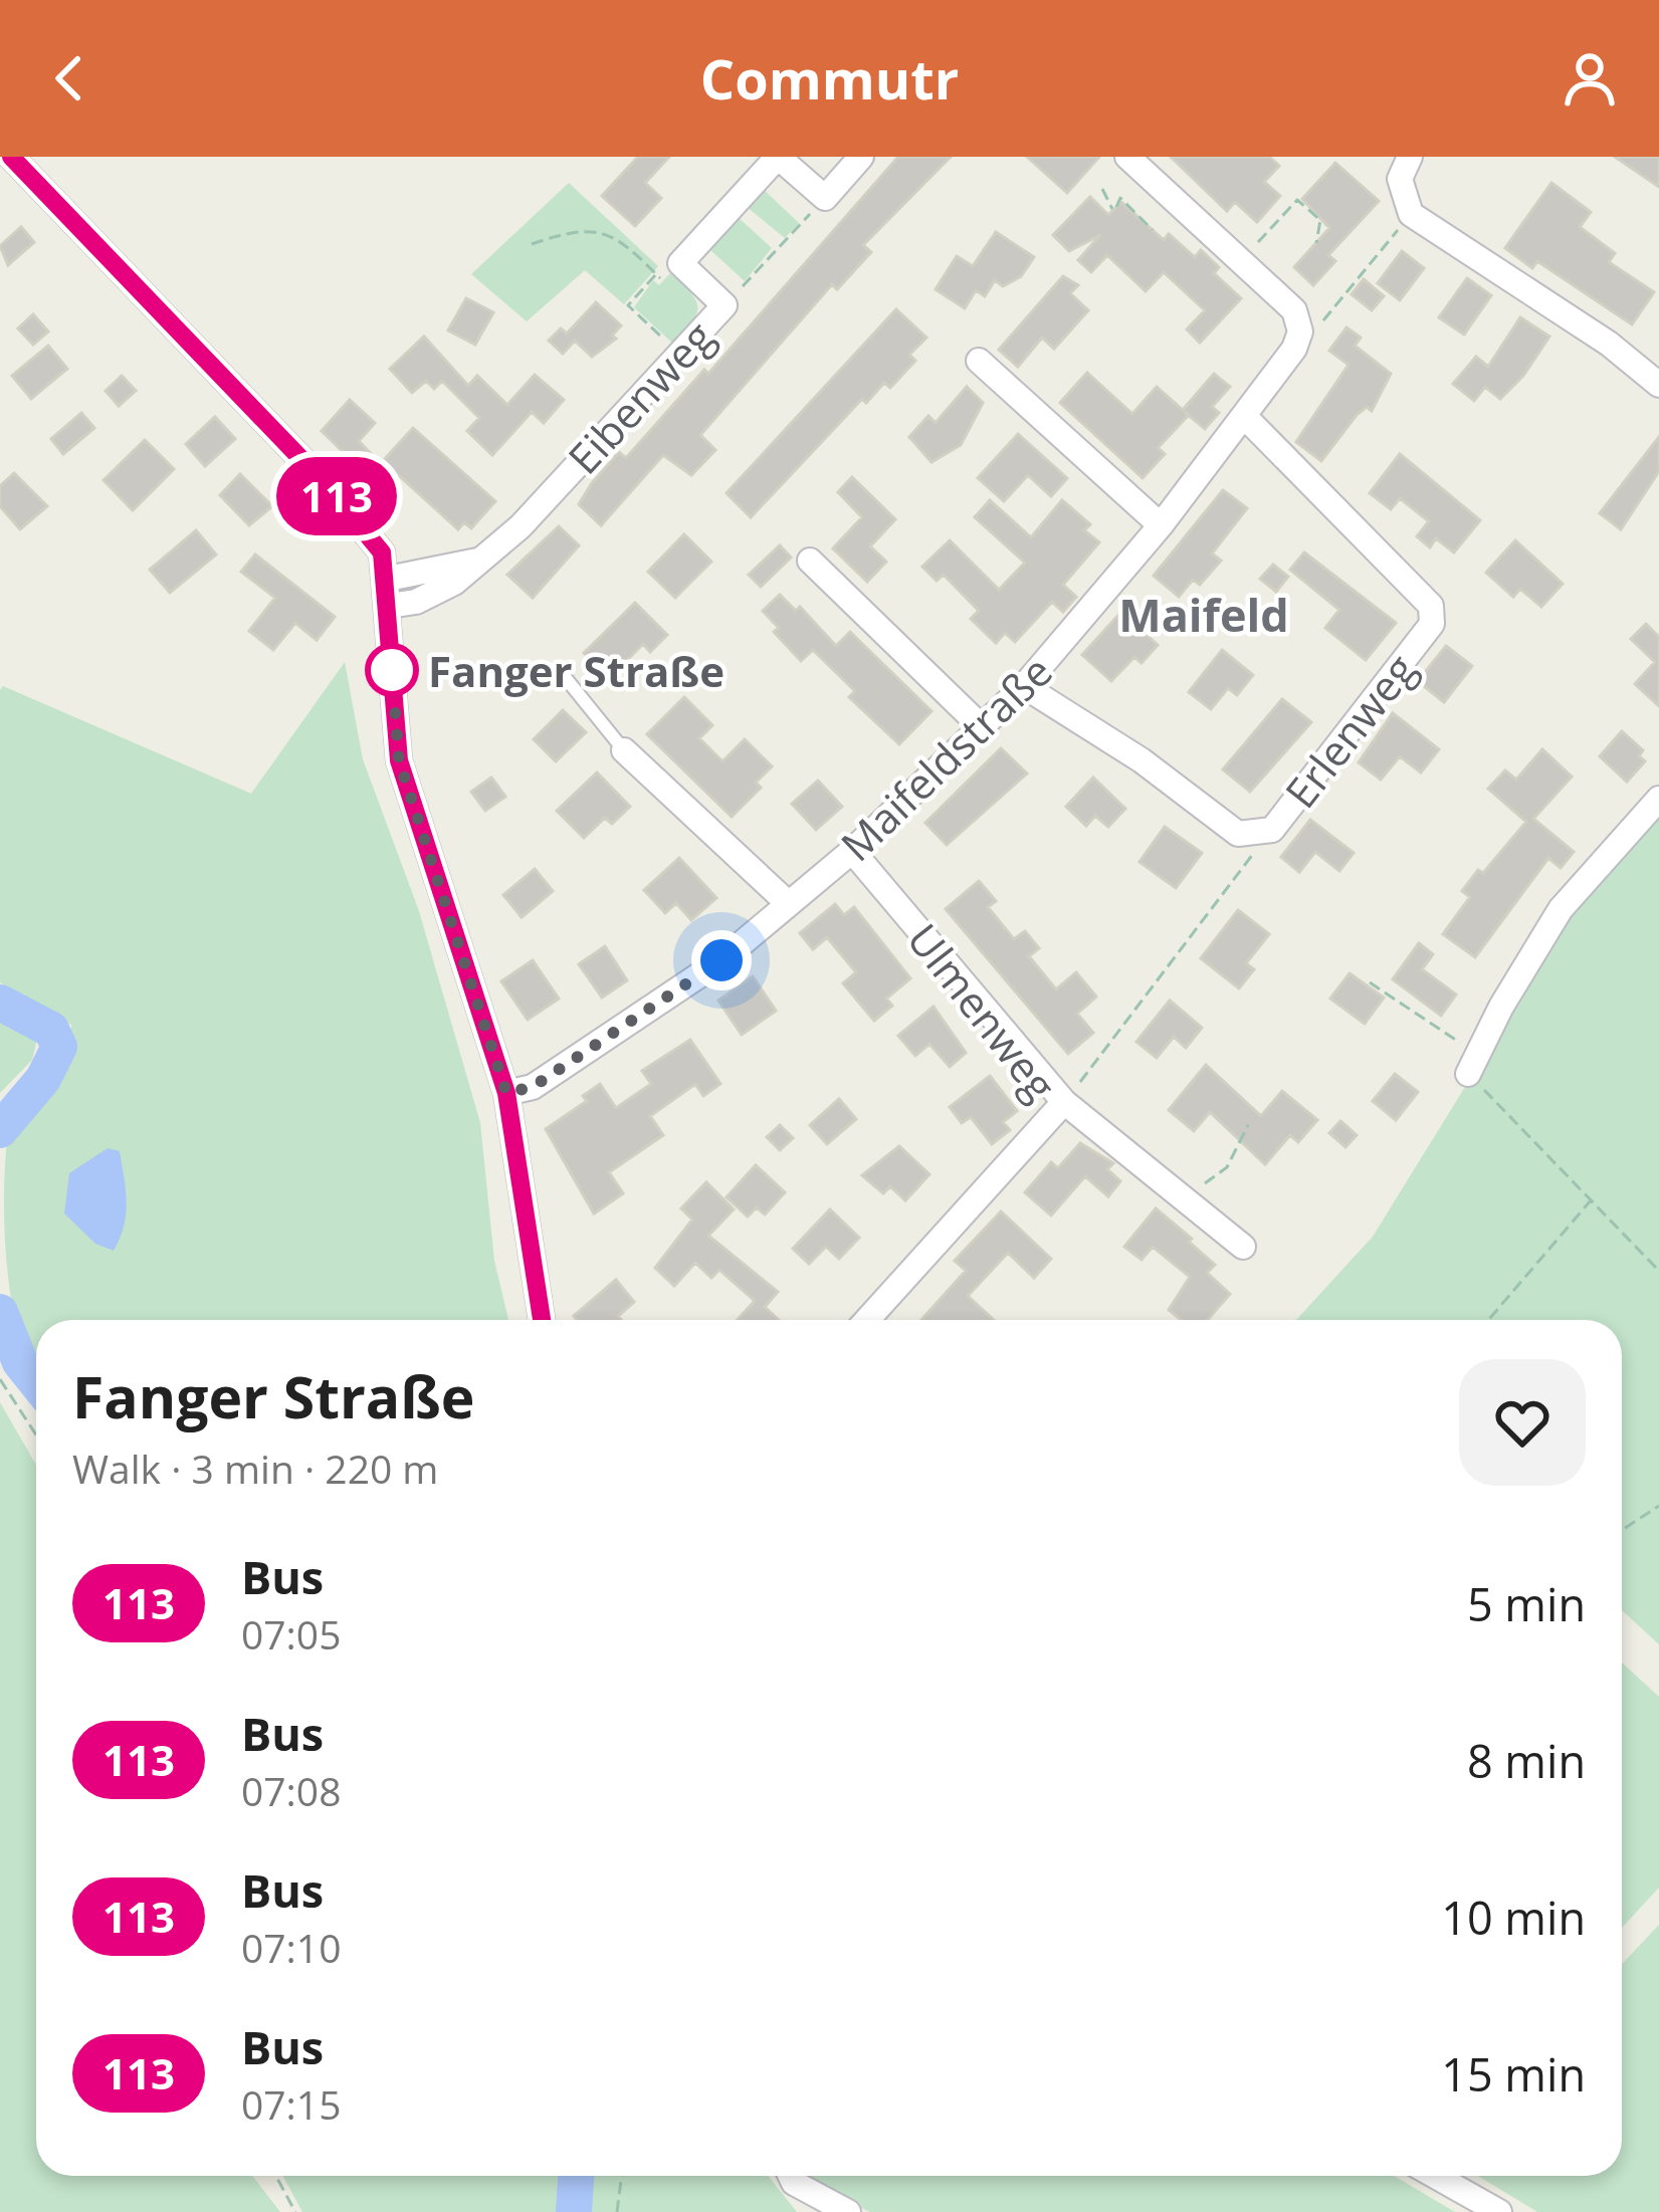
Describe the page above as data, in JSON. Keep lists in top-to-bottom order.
{
  "streets": {
    "street": [
      "Eibenweg",
      "Erlenweg",
      "Maifeldstraße",
      "Ulmenweg"
    ]
  },
  "crossings": [
    ["Erlenweg", "Maifeldstraße"],
    ["Maifeldstraße", "Ulmenweg"]
  ],
  "districts": ["Maifeld"],
  "places": ["Fanger Straße"],
  "lines": ["bus line 113"],
  "page": {
    "header": "Commutr",
    "on_map": "113",
    "heading": ["Fanger Straße", "Walk · 3 min · 220 m"],
    "list": [
      {
        "mark": "113",
        "name": "Bus",
        "note": "07:05",
        "value": "5 min"
      },
      {
        "mark": "113",
        "name": "Bus",
        "note": "07:08",
        "value": "8 min"
      },
      {
        "mark": "113",
        "name": "Bus",
        "note": "07:10",
        "value": "10 min"
      },
      {
        "mark": "113",
        "name": "Bus",
        "note": "07:15",
        "value": "15 min"
      }
    ]
  }
}
